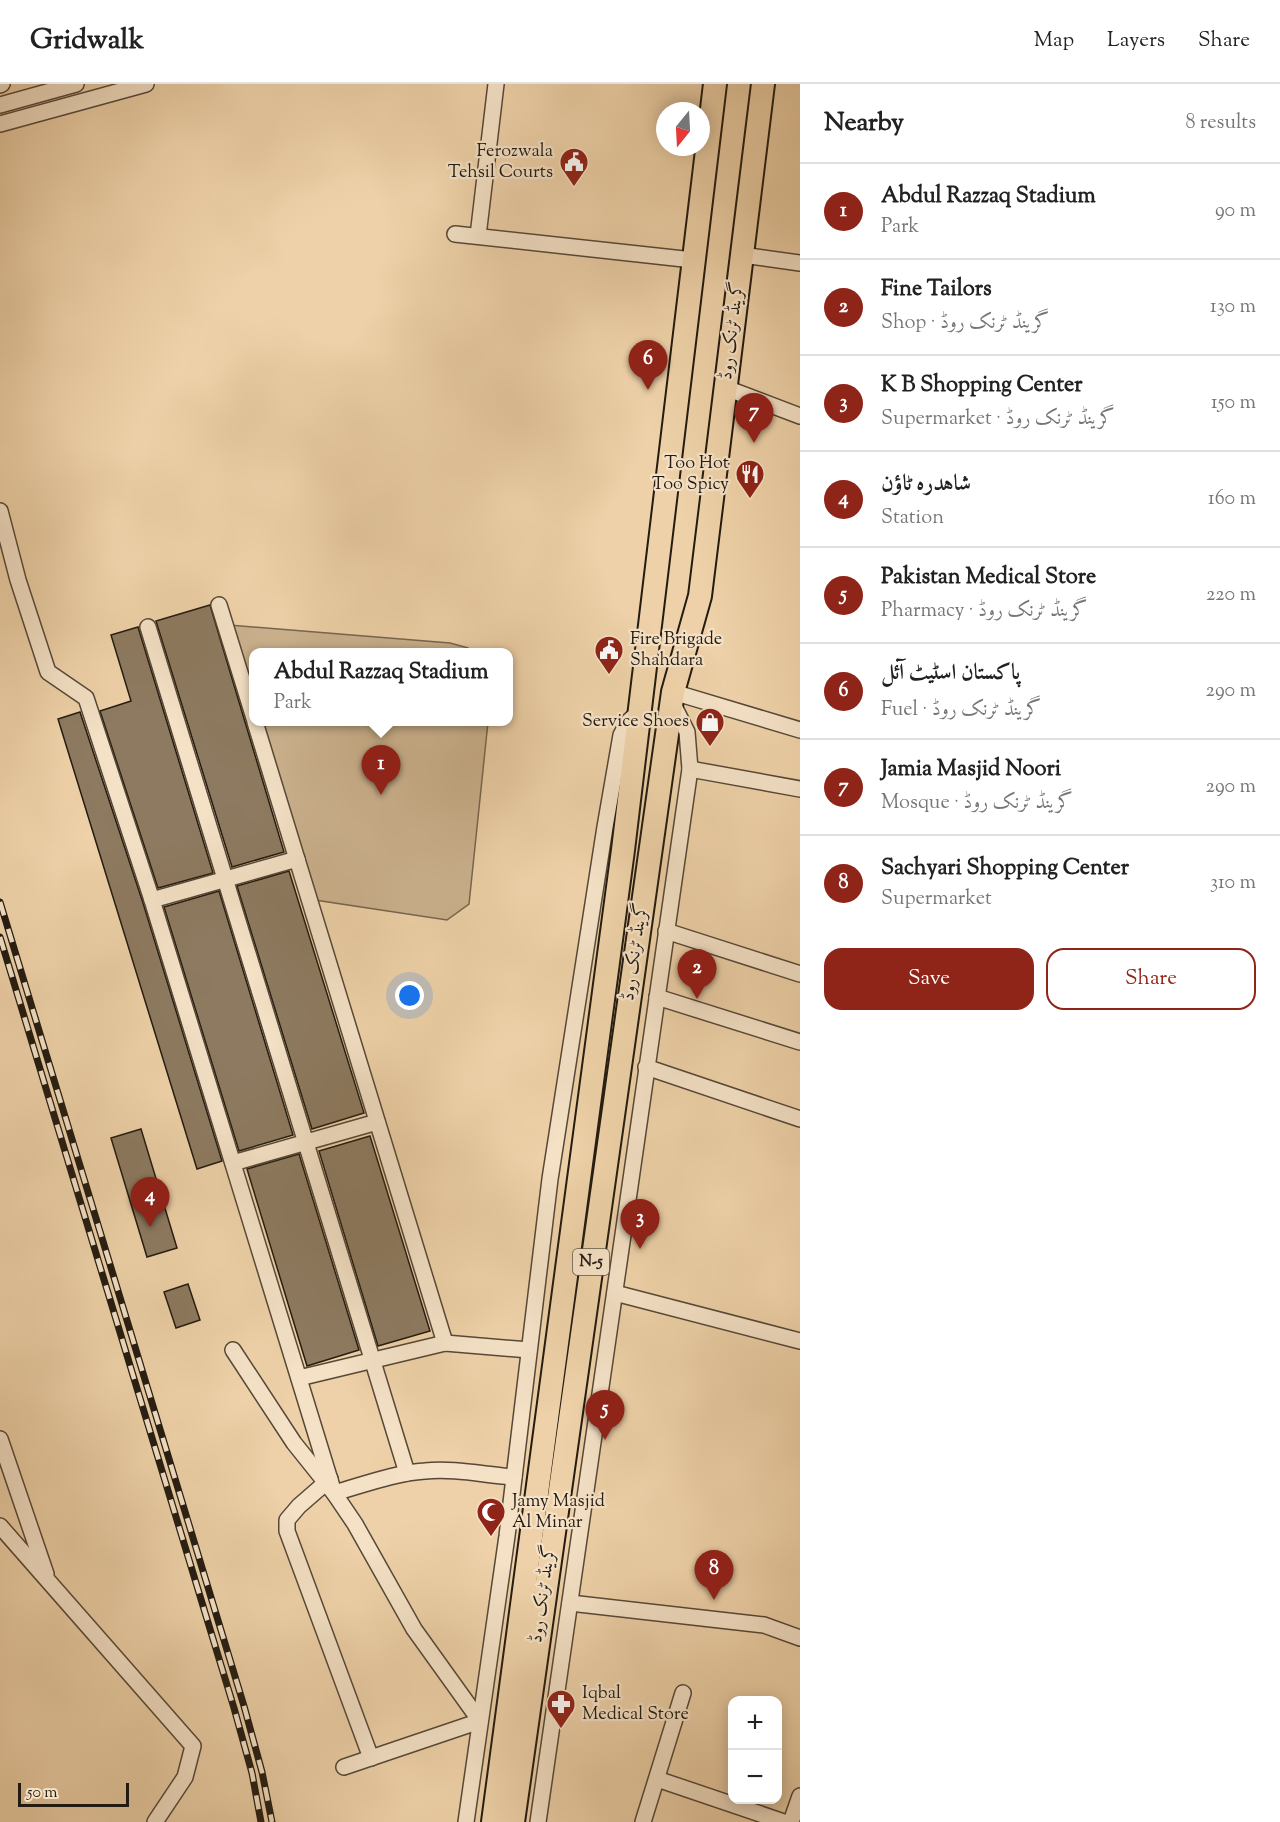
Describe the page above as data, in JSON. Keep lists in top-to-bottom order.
{
  "streets": {
    "highway": ["گرینڈ ٹرنک روڈ", "N-5"]
  },
  "places": {
    "public building": ["Ferozwala Tehsil Courts", "Fire Brigade Shahdara"],
    "restaurant": ["Too Hot Too Spicy"],
    "shop": ["Service Shoes"],
    "mosque": ["Jamy Masjid Al Minar"],
    "pharmacy": ["Iqbal Medical Store"]
  },
  "scale_bar": "50 m",
  "north": "bottom",
  "page": {
    "header": "Gridwalk",
    "nav": ["Map", "Layers", "Share"],
    "heading": ["Nearby", "8 results"],
    "list": [
      {
        "mark": "1",
        "name": "Abdul Razzaq Stadium",
        "note": "Park",
        "value": "90 m"
      },
      {
        "mark": "2",
        "name": "Fine Tailors",
        "note": "Shop · گرینڈ ٹرنک روڈ",
        "value": "130 m"
      },
      {
        "mark": "3",
        "name": "K B Shopping Center",
        "note": "Supermarket · گرینڈ ٹرنک روڈ",
        "value": "150 m"
      },
      {
        "mark": "4",
        "name": "شاہدرہ ٹاؤن",
        "note": "Station",
        "value": "160 m"
      },
      {
        "mark": "5",
        "name": "Pakistan Medical Store",
        "note": "Pharmacy · گرینڈ ٹرنک روڈ",
        "value": "220 m"
      },
      {
        "mark": "6",
        "name": "پاکستان اسٹیٹ آئل",
        "note": "Fuel · گرینڈ ٹرنک روڈ",
        "value": "290 m"
      },
      {
        "mark": "7",
        "name": "Jamia Masjid Noori",
        "note": "Mosque · گرینڈ ٹرنک روڈ",
        "value": "290 m"
      },
      {
        "mark": "8",
        "name": "Sachyari Shopping Center",
        "note": "Supermarket",
        "value": "310 m"
      }
    ],
    "pins": [
      "6",
      "7",
      "1",
      "2",
      "4",
      "3",
      "5",
      "8"
    ],
    "popup": ["Abdul Razzaq Stadium", "Park"],
    "buttons": ["Save", "Share"],
    "map_buttons": ["+", "−"],
    "scale": "50 m"
  }
}
